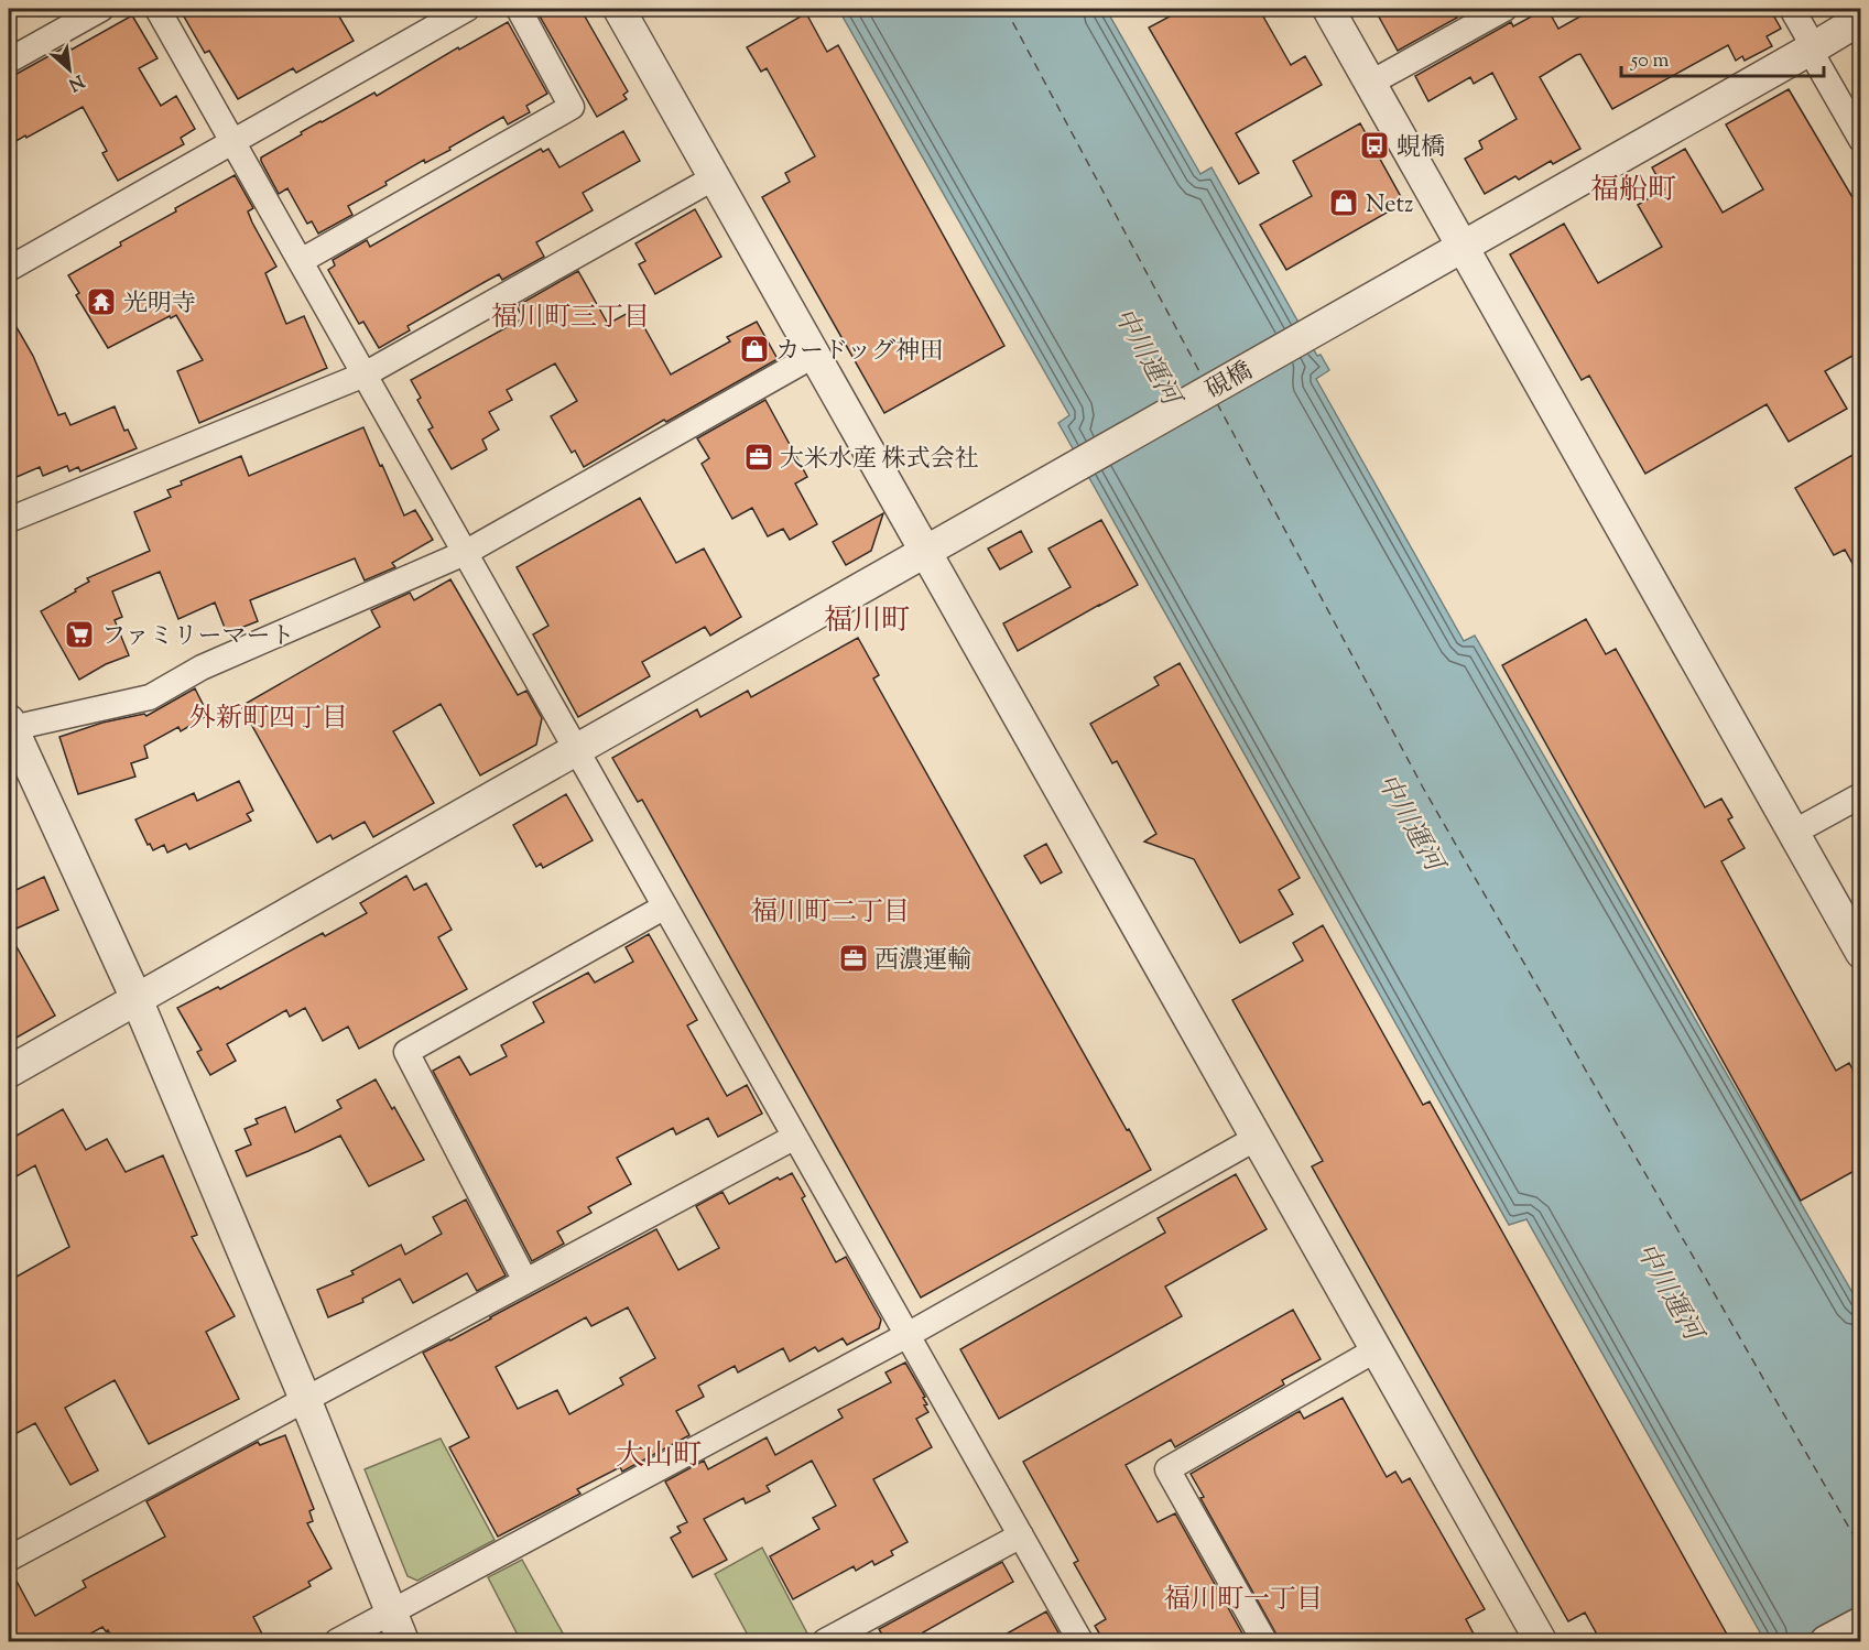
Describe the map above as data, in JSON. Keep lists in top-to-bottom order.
{
  "streets": {
    "street": ["硯橋"]
  },
  "districts": [
    "福船町",
    "福川町三丁目",
    "福川町",
    "外新町四丁目",
    "福川町二丁目",
    "大山町",
    "福川町一丁目"
  ],
  "water": ["中川運河"],
  "places": {
    "bus stop": ["蜆橋"],
    "shop": ["Netz", "カードッグ神田"],
    "temple": ["光明寺"],
    "office": ["大米水産 株式会社", "西濃運輸"],
    "supermarket": ["ファミリーマート"]
  },
  "scale_bar": "50 m",
  "north": "bottom right"
}
